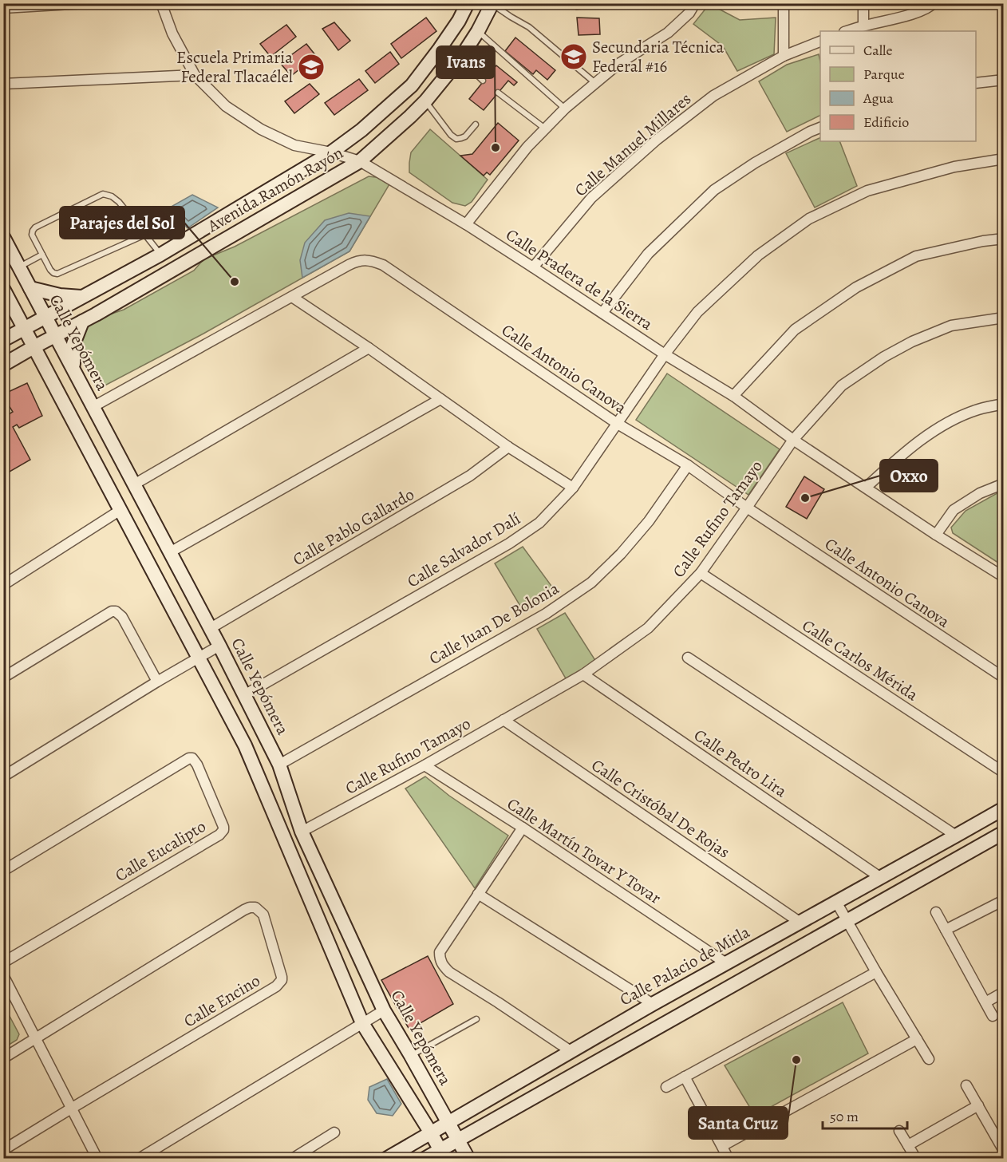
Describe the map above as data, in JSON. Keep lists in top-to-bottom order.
{
  "streets": {
    "main road": ["Avenida Ramón Rayón", "Calle Yepómera", "Calle Palacio de Mitla"],
    "street": [
      "Calle Manuel Millares",
      "Calle Pradera de la Sierra",
      "Calle Antonio Canova",
      "Calle Rufino Tamayo",
      "Calle Pablo Gallardo",
      "Calle Salvador Dalí",
      "Calle Juan De Bolonia",
      "Calle Carlos Mérida",
      "Calle Pedro Lira",
      "Calle Cristóbal De Rojas",
      "Calle Eucalipto",
      "Calle Martín Tovar Y Tovar",
      "Calle Encino"
    ]
  },
  "crossings": [
    ["Calle Manuel Millares", "Calle Pradera de la Sierra"],
    ["Avenida Ramón Rayón", "Calle Pradera de la Sierra"],
    ["Avenida Ramón Rayón", "Calle Yepómera"],
    ["Calle Pradera de la Sierra", "Calle Rufino Tamayo"],
    ["Calle Pradera de la Sierra", "Calle Salvador Dalí"],
    ["Calle Yepómera", "Calle Antonio Canova"],
    ["Calle Yepómera", "Calle Rufino Tamayo"],
    ["Calle Yepómera", "Calle Pablo Gallardo"],
    ["Calle Yepómera", "Calle Salvador Dalí"],
    ["Calle Yepómera", "Calle Juan De Bolonia"],
    ["Calle Yepómera", "Calle Palacio de Mitla"],
    ["Calle Antonio Canova", "Calle Rufino Tamayo"],
    ["Calle Antonio Canova", "Calle Salvador Dalí"],
    ["Calle Antonio Canova", "Calle Juan De Bolonia"],
    ["Calle Rufino Tamayo", "Calle Carlos Mérida"],
    ["Calle Rufino Tamayo", "Calle Pedro Lira"],
    ["Calle Rufino Tamayo", "Calle Cristóbal De Rojas"],
    ["Calle Rufino Tamayo", "Calle Martín Tovar Y Tovar"],
    ["Calle Pedro Lira", "Calle Palacio de Mitla"],
    ["Calle Cristóbal De Rojas", "Calle Palacio de Mitla"],
    ["Calle Martín Tovar Y Tovar", "Calle Palacio de Mitla"]
  ],
  "places": {
    "school or university": ["Secundaria Técnica Federal #16", "Escuela Primaria Federal Tlacaélel"],
    "other": [
      "Ivans",
      "Parajes del Sol",
      "Oxxo",
      "Santa Cruz"
    ]
  },
  "legend": [
    "Calle",
    "Parque",
    "Agua",
    "Edificio"
  ],
  "scale_bar": "50 m"
}
